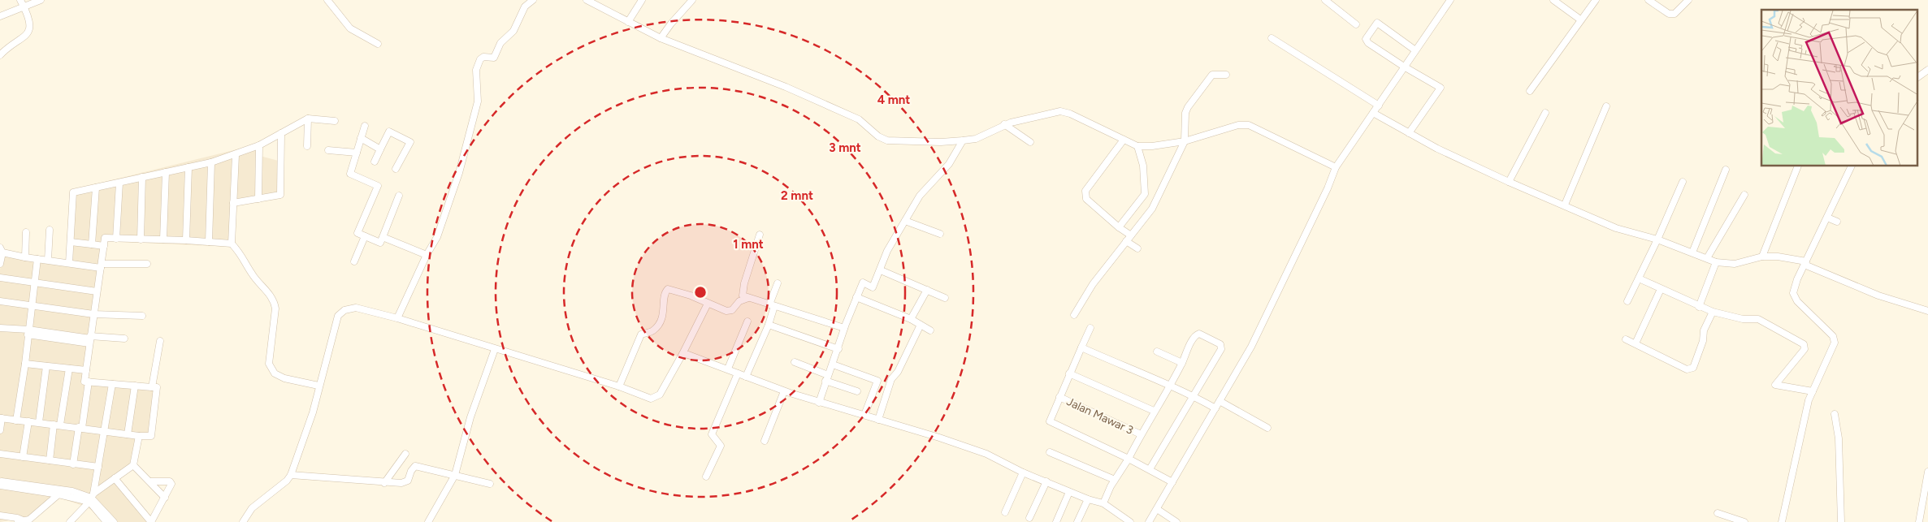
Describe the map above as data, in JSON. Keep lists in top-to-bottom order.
{
  "streets": {
    "street": ["Jalan Mawar 3"]
  },
  "rings": [
    "4 mnt",
    "3 mnt",
    "2 mnt",
    "1 mnt"
  ]
}
